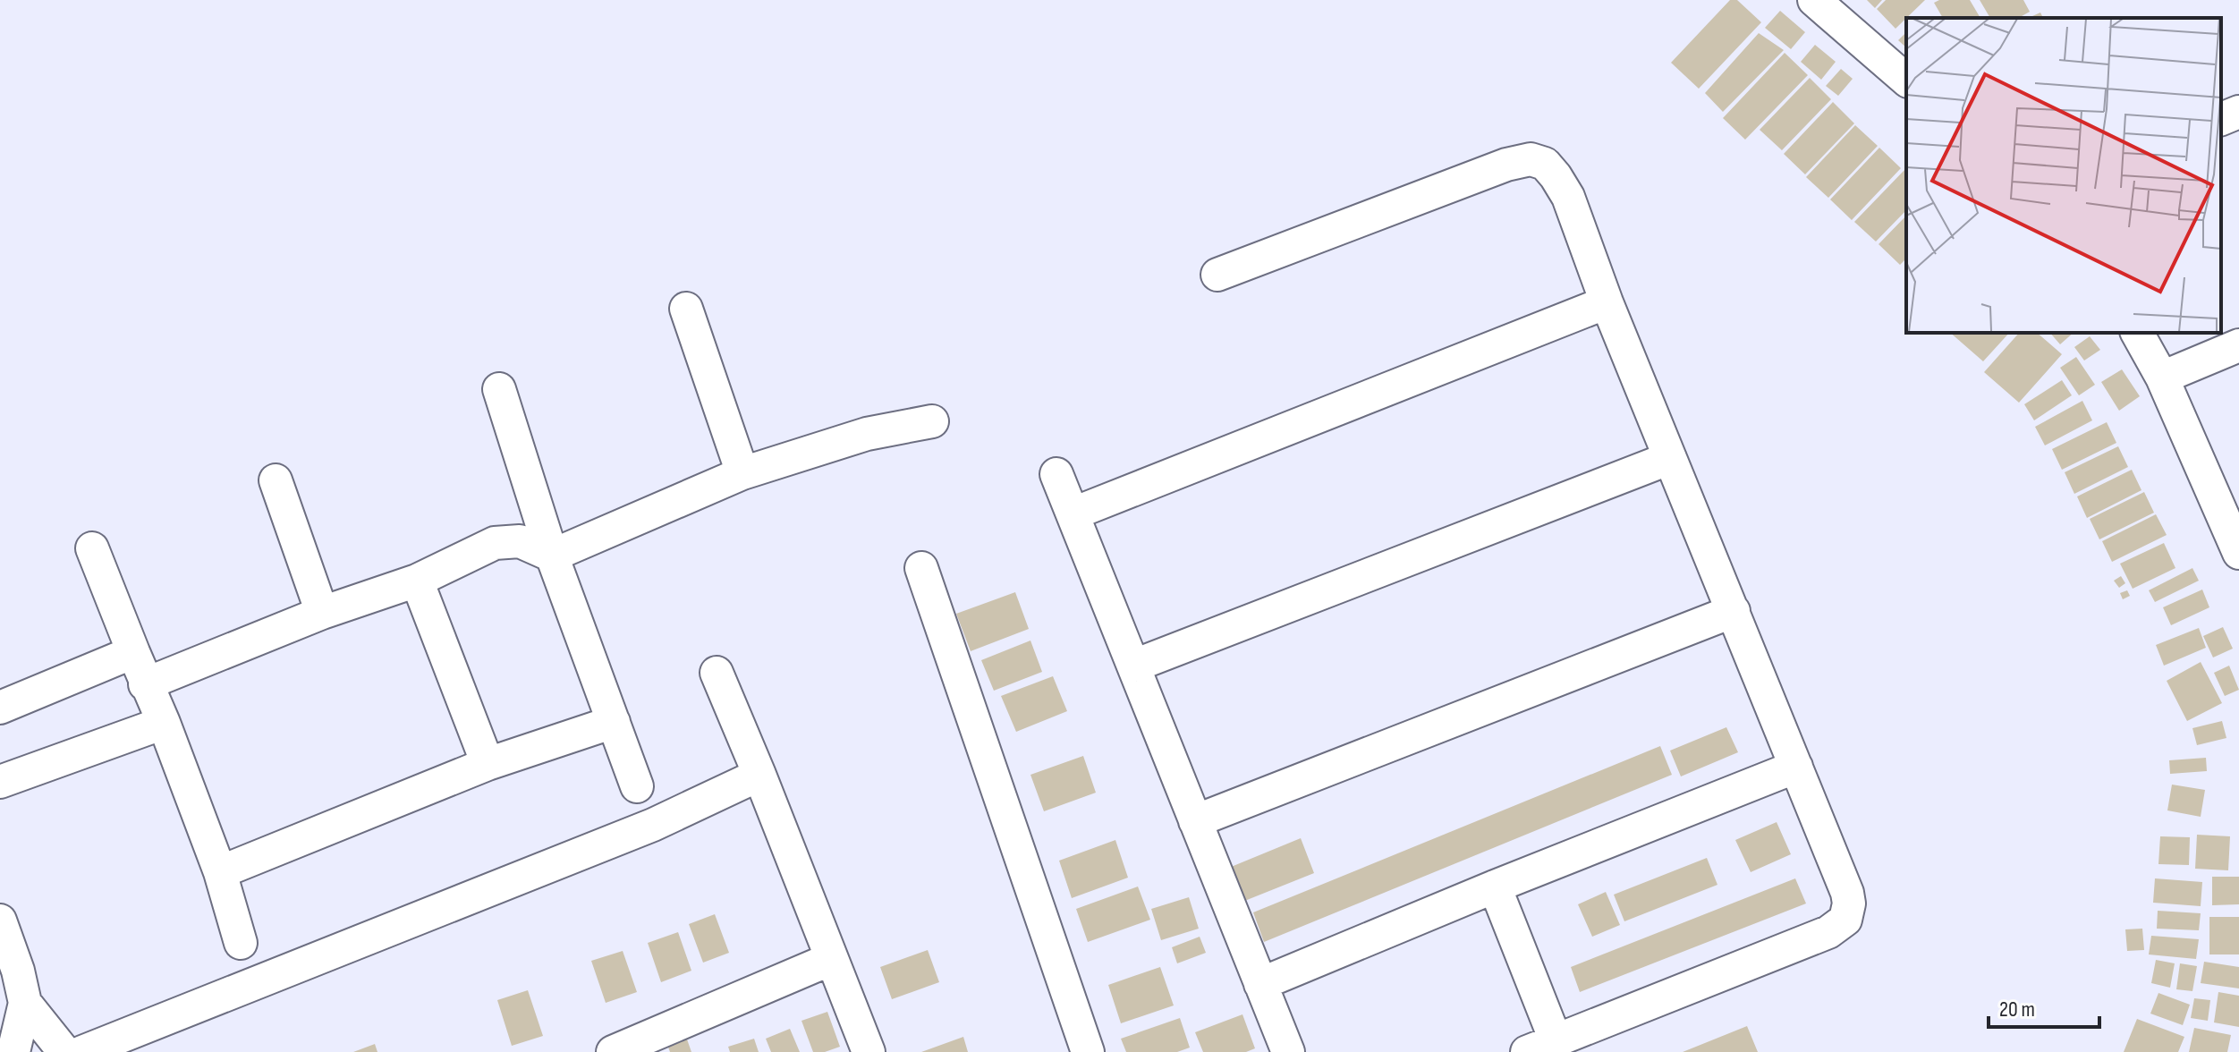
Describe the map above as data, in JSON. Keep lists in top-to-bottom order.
{
  "scale_bar": "20 m"
}
